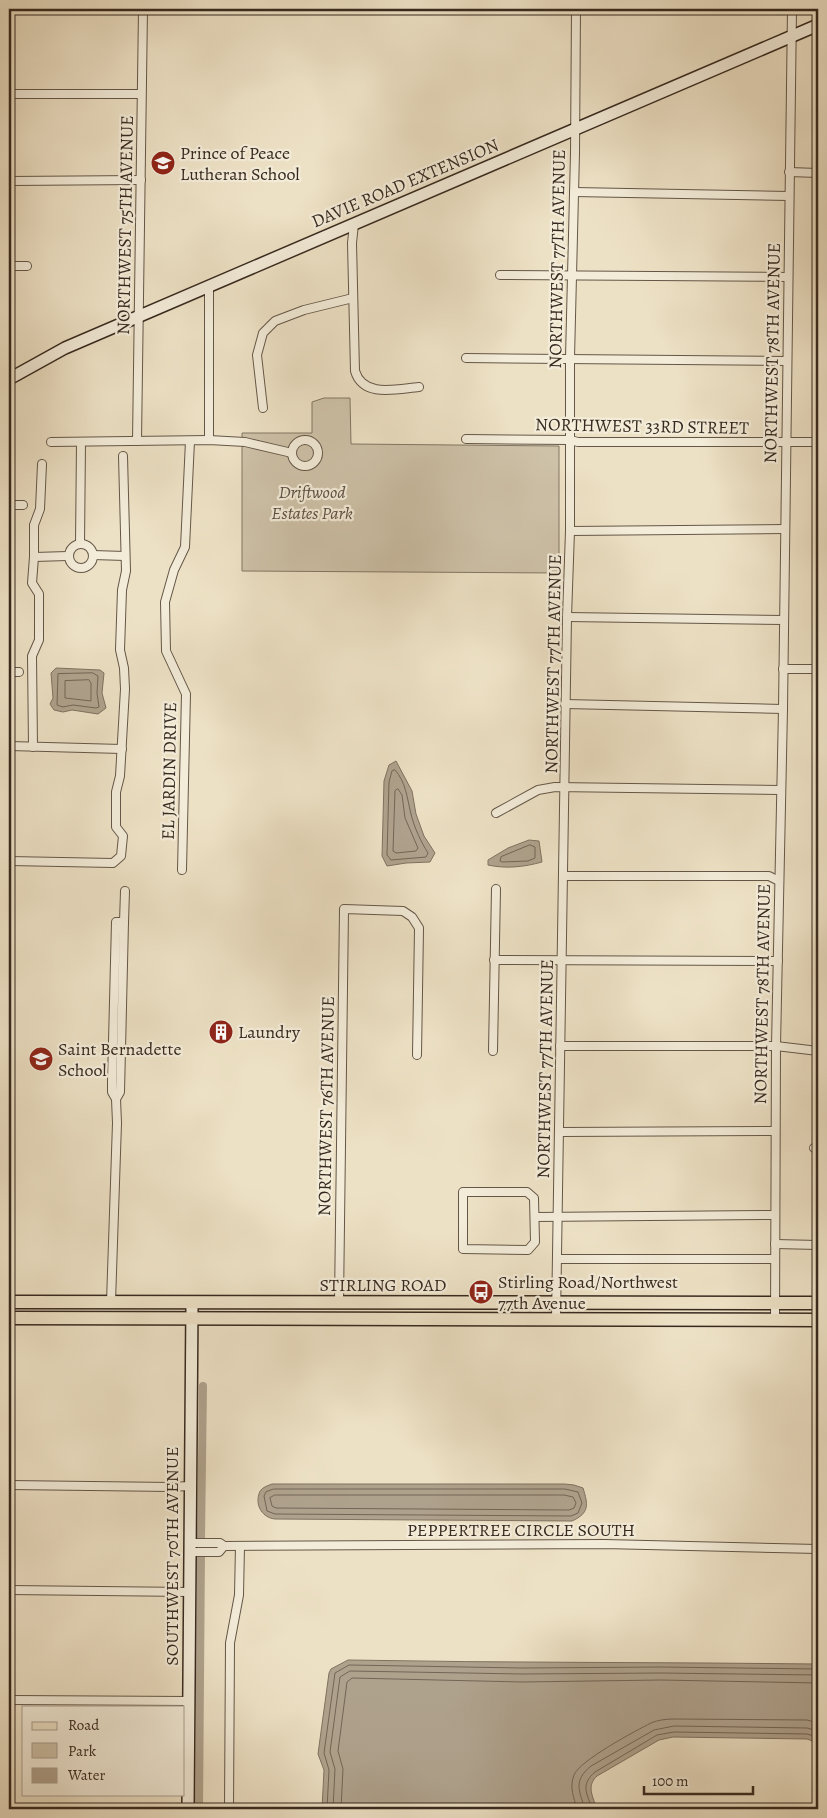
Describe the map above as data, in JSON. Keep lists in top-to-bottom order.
{
  "streets": {
    "main road": ["DAVIE ROAD EXTENSION", "STIRLING ROAD", "SOUTHWEST 70TH AVENUE"],
    "street": [
      "NORTHWEST 75TH AVENUE",
      "NORTHWEST 77TH AVENUE",
      "NORTHWEST 78TH AVENUE",
      "NORTHWEST 33RD STREET",
      "EL JARDIN DRIVE",
      "NORTHWEST 76TH AVENUE",
      "PEPPERTREE CIRCLE SOUTH"
    ]
  },
  "crossings": [
    ["DAVIE ROAD EXTENSION", "NORTHWEST 75TH AVENUE"],
    ["DAVIE ROAD EXTENSION", "NORTHWEST 77TH AVENUE"],
    ["DAVIE ROAD EXTENSION", "NORTHWEST 78TH AVENUE"],
    ["NORTHWEST 77TH AVENUE", "NORTHWEST 33RD STREET"],
    ["NORTHWEST 77TH AVENUE", "STIRLING ROAD"],
    ["NORTHWEST 78TH AVENUE", "NORTHWEST 33RD STREET"],
    ["NORTHWEST 78TH AVENUE", "STIRLING ROAD"],
    ["NORTHWEST 76TH AVENUE", "STIRLING ROAD"],
    ["STIRLING ROAD", "SOUTHWEST 70TH AVENUE"],
    ["PEPPERTREE CIRCLE SOUTH", "SOUTHWEST 70TH AVENUE"]
  ],
  "parks": ["Driftwood Estates Park"],
  "places": {
    "school or university": ["Prince of Peace Lutheran School", "Saint Bernadette School"],
    "building": ["Laundry"],
    "bus stop": ["Stirling Road/Northwest 77th Avenue"]
  },
  "legend": ["Road", "Park", "Water"],
  "scale_bar": "100 m"
}
